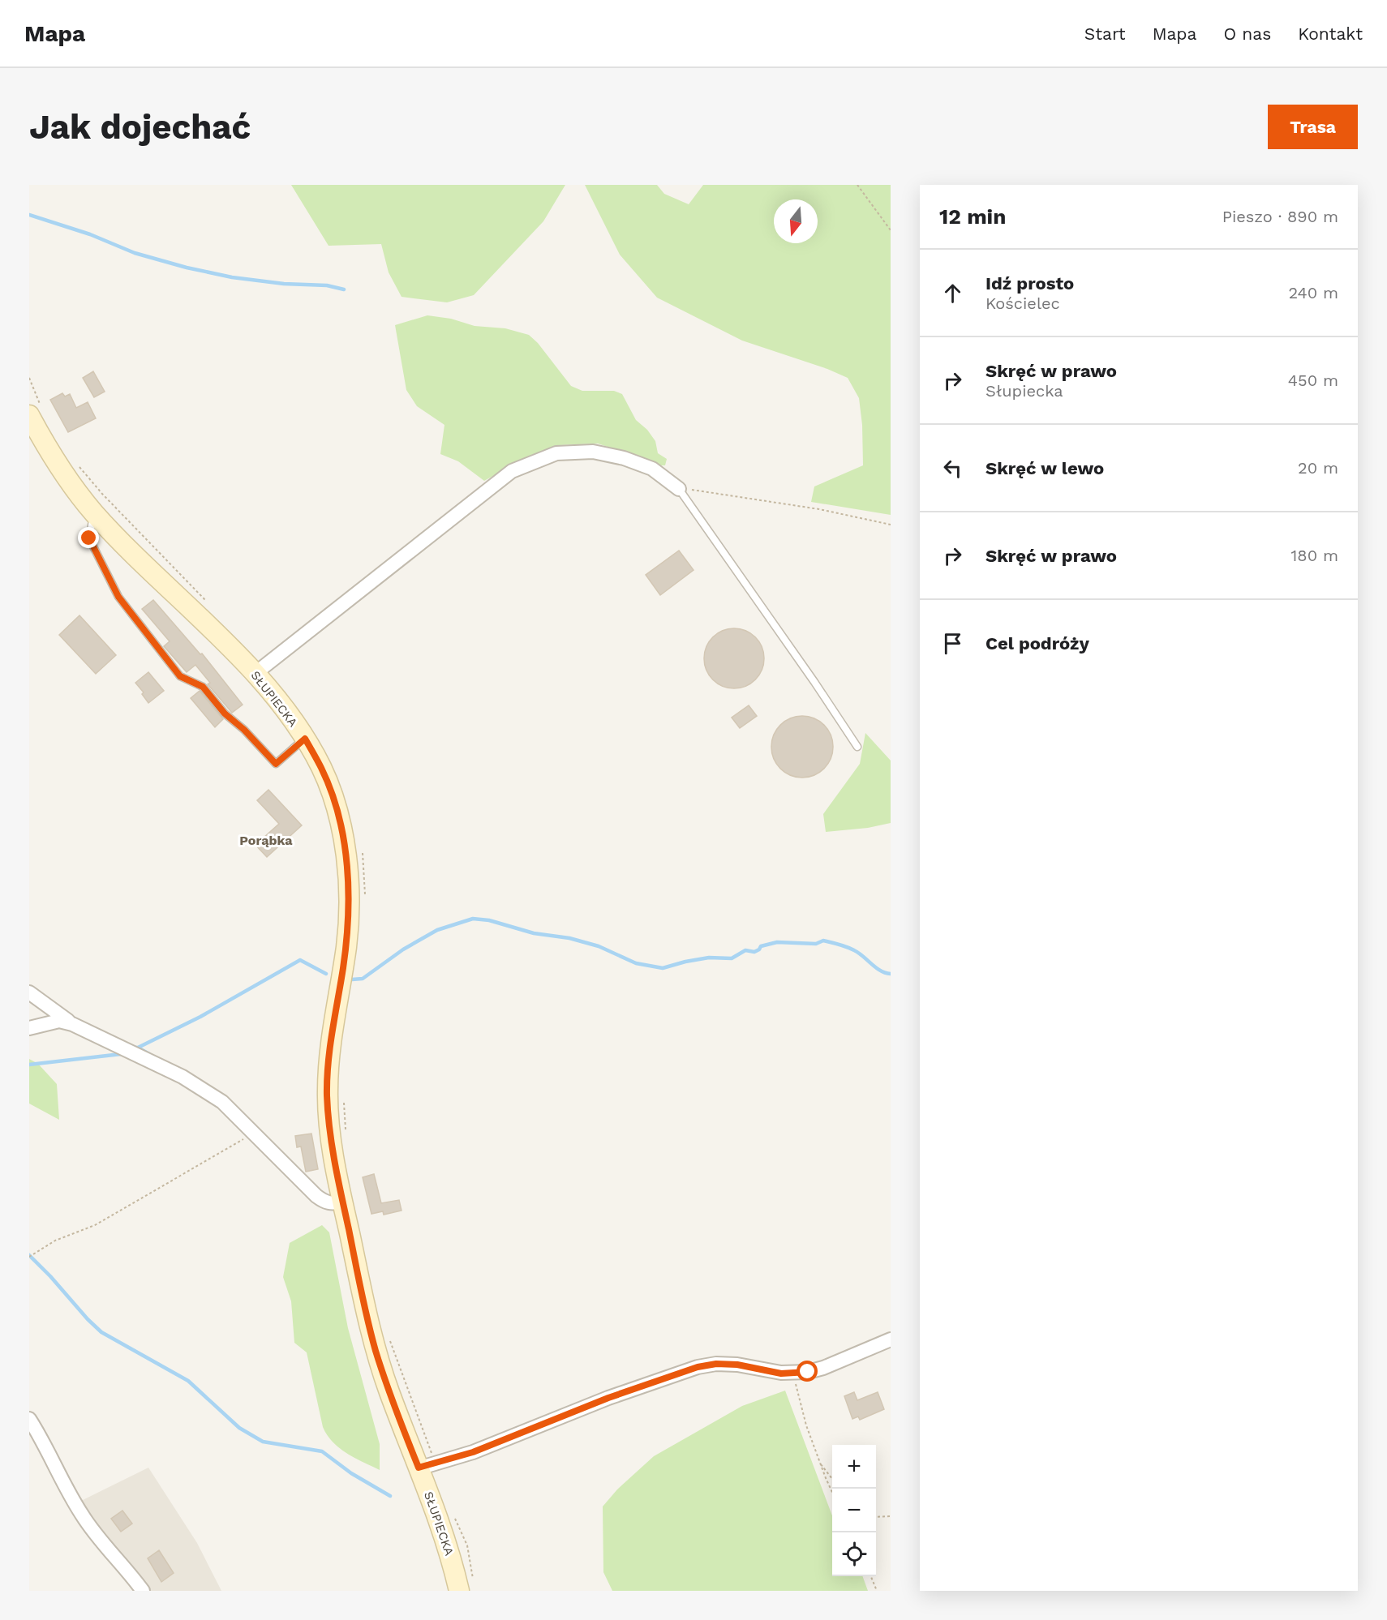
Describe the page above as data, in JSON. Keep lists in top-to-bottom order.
{
  "streets": {
    "main road": ["SŁUPIECKA"]
  },
  "districts": ["Porąbka"],
  "north": "bottom",
  "page": {
    "header": "Mapa",
    "nav": [
      "Start",
      "Mapa",
      "O nas",
      "Kontakt"
    ],
    "buttons": "Trasa",
    "title": "Jak dojechać",
    "heading": ["12 min", "Pieszo · 890 m"],
    "list": [
      ["Idź prosto", "Kościelec", "240 m"],
      ["Skręć w prawo", "Słupiecka", "450 m"],
      ["Skręć w lewo", "20 m"],
      ["Skręć w prawo", "180 m"],
      "Cel podróży"
    ],
    "map_buttons": ["+", "−"]
  }
}
